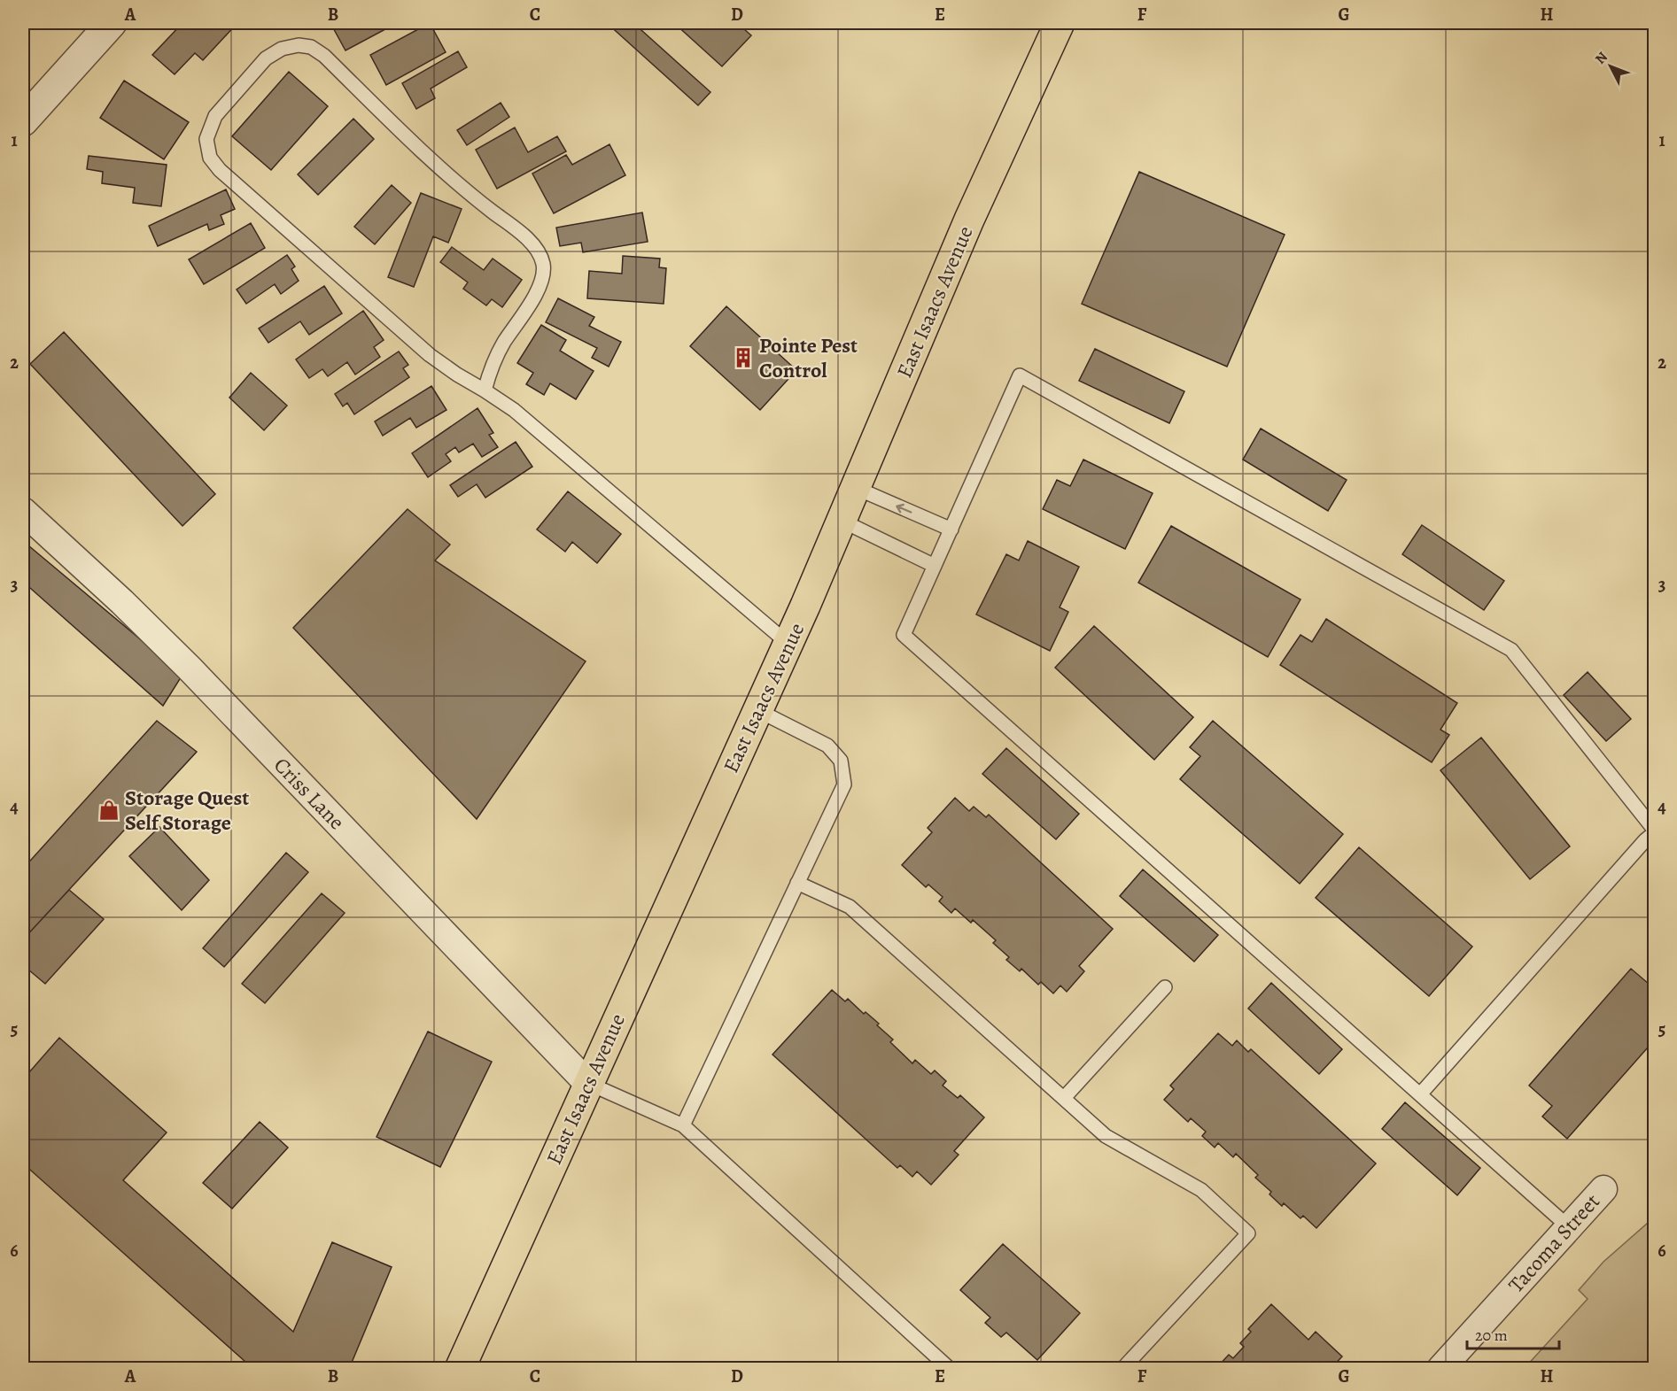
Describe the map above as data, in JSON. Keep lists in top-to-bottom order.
{
  "streets": {
    "main road": ["East Isaacs Avenue"],
    "street": ["Criss Lane", "Tacoma Street"]
  },
  "crossings": [
    ["East Isaacs Avenue", "Criss Lane"]
  ],
  "places": {
    "building": ["Pointe Pest Control"],
    "shop": ["Storage Quest Self Storage"]
  },
  "scale_bar": "20 m",
  "north": "top left",
  "grid": {
    "columns": [
      "A",
      "B",
      "C",
      "D",
      "E",
      "F",
      "G",
      "H"
    ],
    "rows": [
      "1",
      "2",
      "3",
      "4",
      "5",
      "6"
    ]
  }
}
